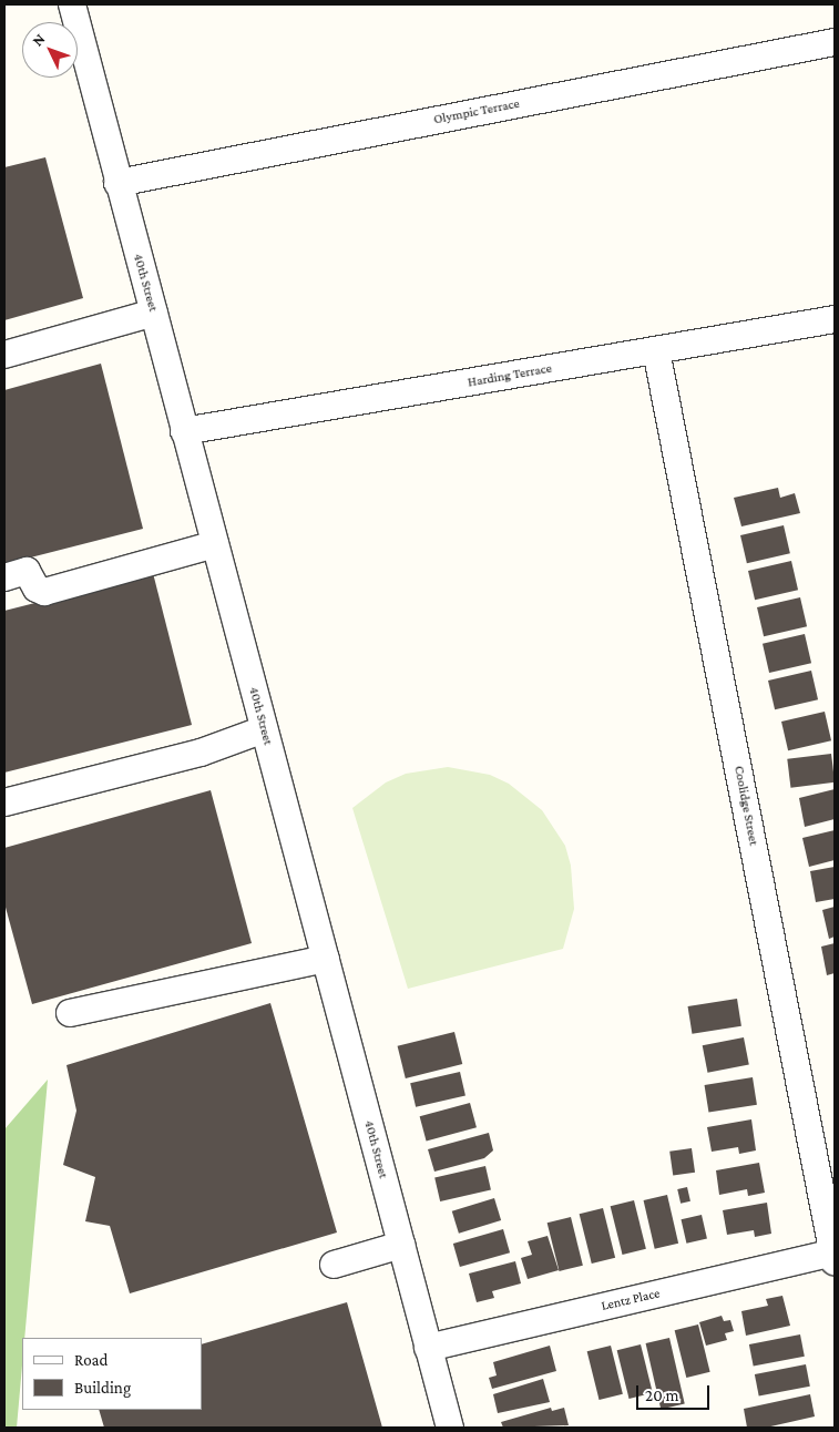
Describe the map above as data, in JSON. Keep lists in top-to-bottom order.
{
  "streets": {
    "street": [
      "Olympic Terrace",
      "40th Street",
      "Harding Terrace",
      "Coolidge Street",
      "Lentz Place"
    ]
  },
  "crossings": [
    ["Olympic Terrace", "40th Street"],
    ["40th Street", "Harding Terrace"],
    ["40th Street", "Lentz Place"],
    ["Harding Terrace", "Coolidge Street"],
    ["Coolidge Street", "Lentz Place"]
  ],
  "legend": ["Road", "Building"],
  "scale_bar": "20 m",
  "north": "top left"
}
